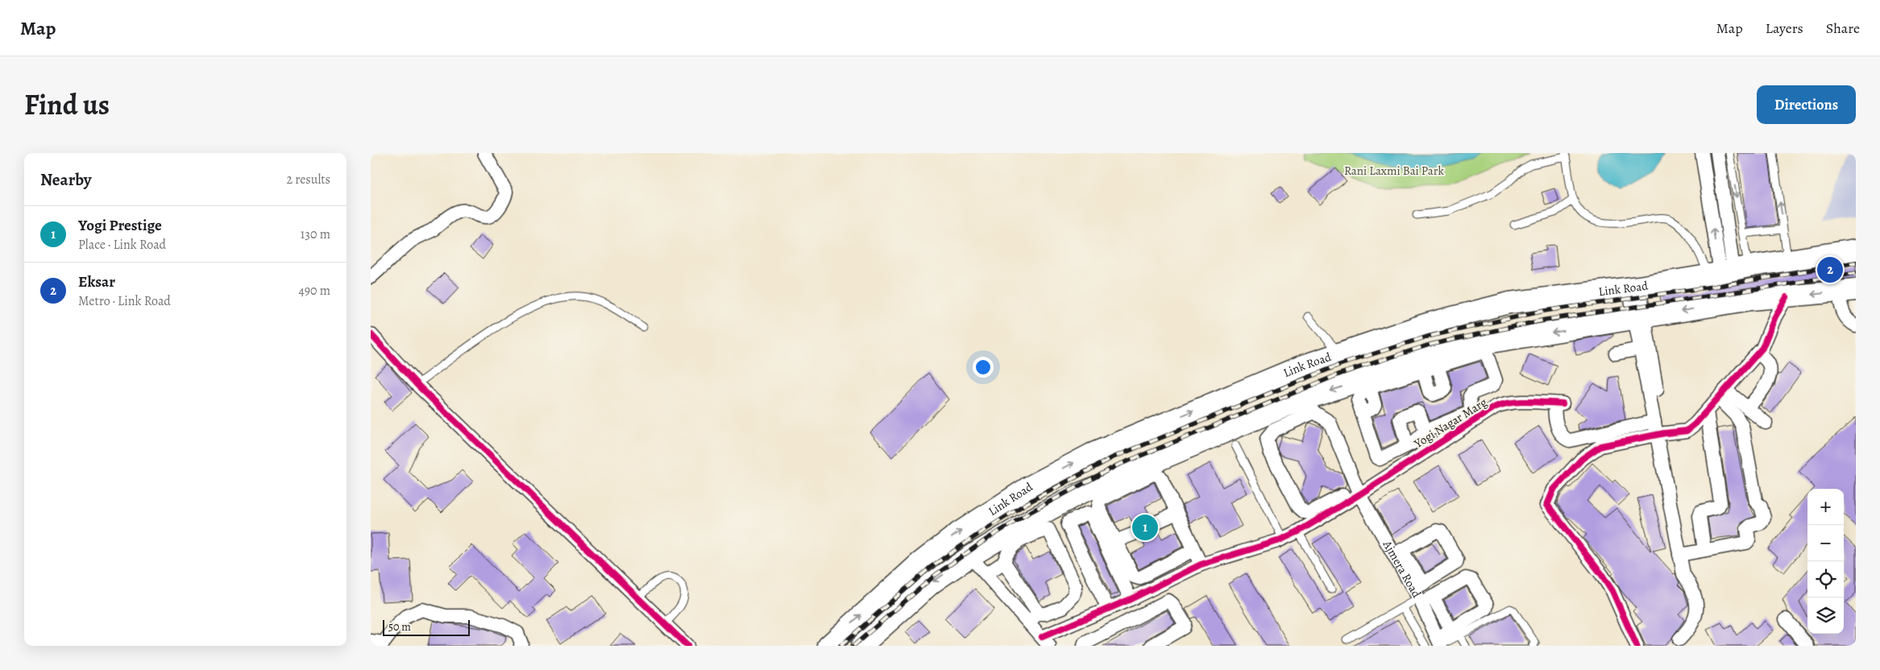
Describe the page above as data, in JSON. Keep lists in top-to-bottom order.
{
  "streets": {
    "main road": ["Link Road"],
    "street": ["Yogi Nagar Marg", "Ajmera Road"]
  },
  "crossings": [
    ["Yogi Nagar Marg", "Ajmera Road"]
  ],
  "parks": ["Rani Laxmi Bai Park"],
  "scale_bar": "50 m",
  "page": {
    "header": "Map",
    "nav": ["Map", "Layers", "Share"],
    "title": "Find us",
    "buttons": "Directions",
    "heading": ["Nearby", "2 results"],
    "list": [
      {
        "mark": "1",
        "name": "Yogi Prestige",
        "note": "Place · Link Road",
        "value": "130 m"
      },
      {
        "mark": "2",
        "name": "Eksar",
        "note": "Metro · Link Road",
        "value": "490 m"
      }
    ],
    "pins": ["2", "1"],
    "map_buttons": ["+", "−"],
    "scale": "50 m"
  }
}
